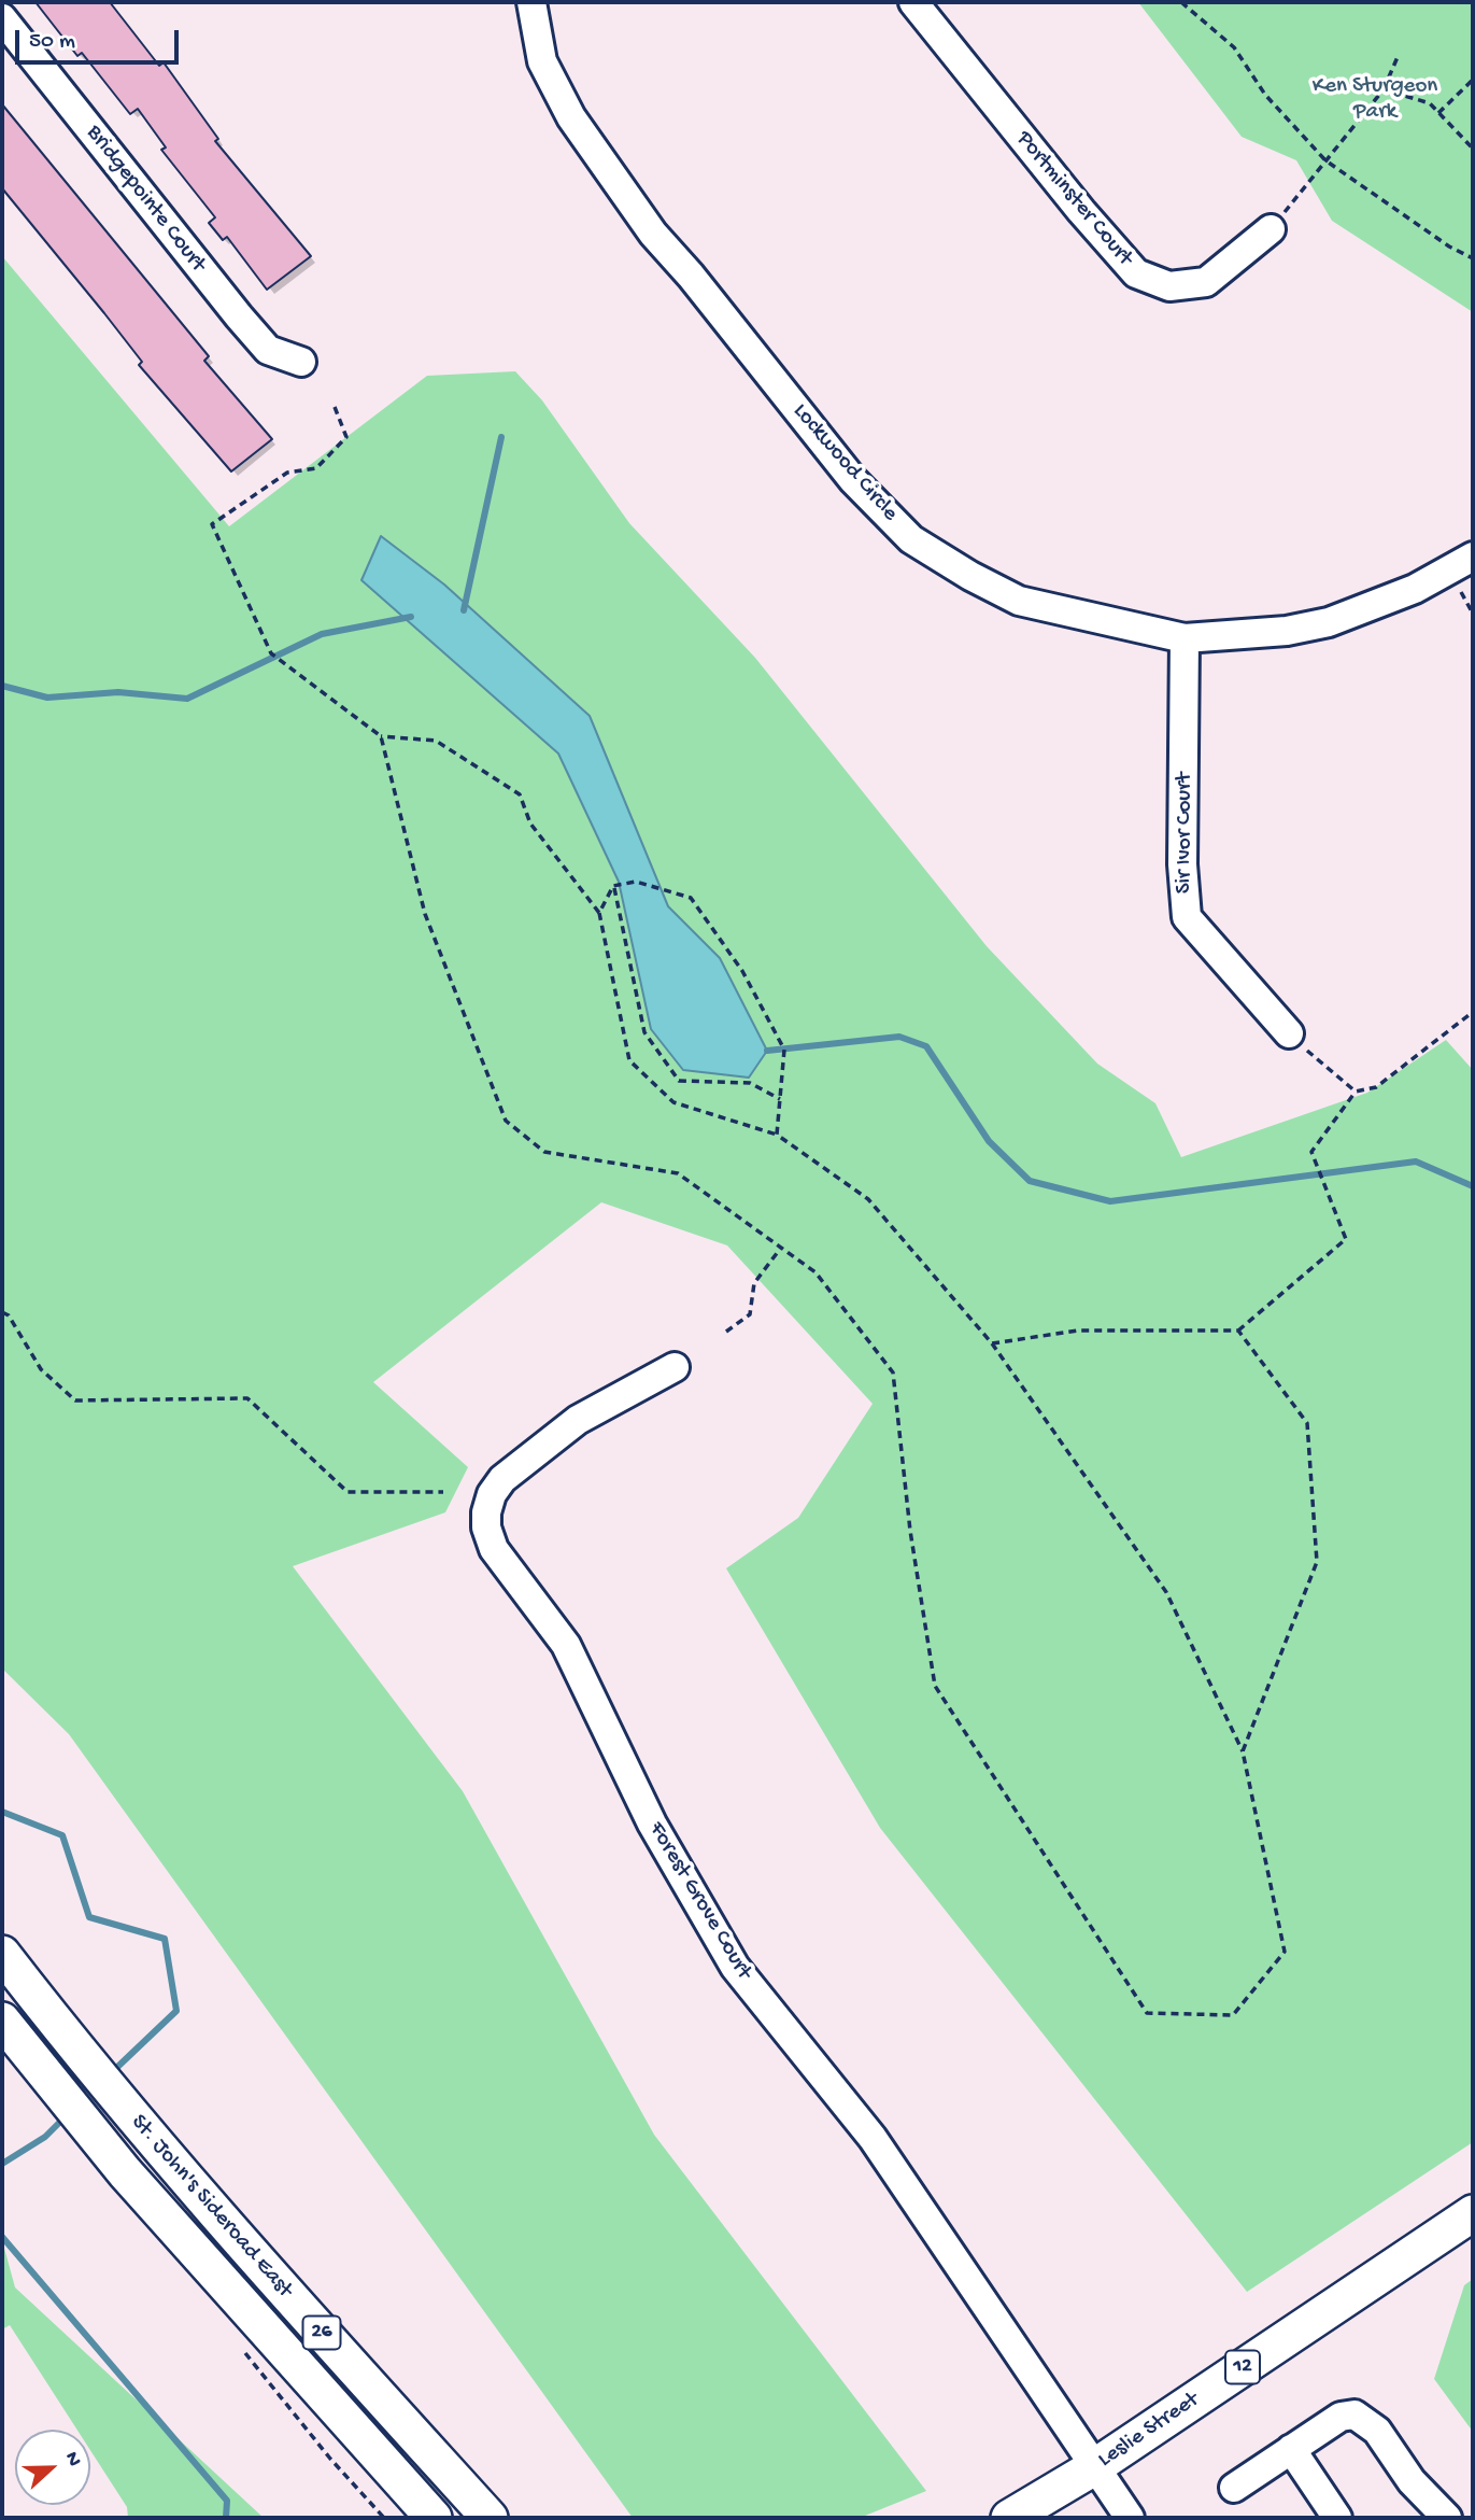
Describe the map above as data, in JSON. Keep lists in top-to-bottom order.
{
  "streets": {
    "main road": [
      "St. John's Sideroad East",
      "26",
      "12",
      "Leslie Street"
    ],
    "street": [
      "Bridgepointe Court",
      "Portminster Court",
      "Lockwood Circle",
      "Sir Ivor Court",
      "Forest Grove Court"
    ]
  },
  "crossings": [
    ["Lockwood Circle", "Sir Ivor Court"],
    ["Forest Grove Court", "Leslie Street"]
  ],
  "parks": ["Ken Sturgeon Park"],
  "scale_bar": "50 m",
  "north": "right"
}
